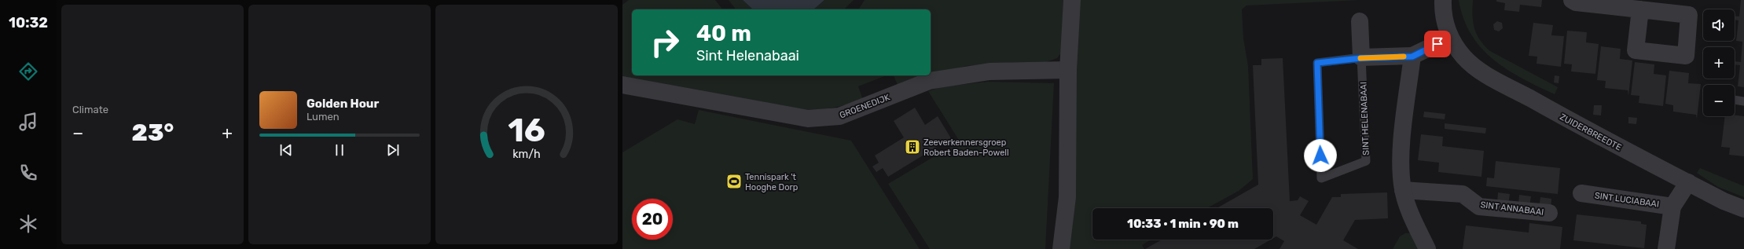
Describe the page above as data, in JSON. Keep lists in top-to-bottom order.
{
  "streets": {
    "street": [
      "GROENEDIJK",
      "SINT HELENABAAI",
      "ZUIDERBREEDTE",
      "SINT LUCIABAAI",
      "SINT ANNABAAI"
    ]
  },
  "crossings": [
    ["SINT HELENABAAI", "ZUIDERBREEDTE"]
  ],
  "places": {
    "building": ["Zeeverkennersgroep Robert Baden-Powell"],
    "sports": ["Tennispark 't Hooghe Dorp"]
  },
  "page": {
    "tabs": "10:32",
    "tile": "Climate",
    "map_buttons": ["+", "−"],
    "turn": ["40 m", "Sint Helenabaai"],
    "song": ["Golden Hour", "Lumen"],
    "heat": ["−", "23°", "+"],
    "limit": "20",
    "trip": "10:33 · 1 min · 90 m",
    "gauge": ["16", "km/h"]
  }
}
